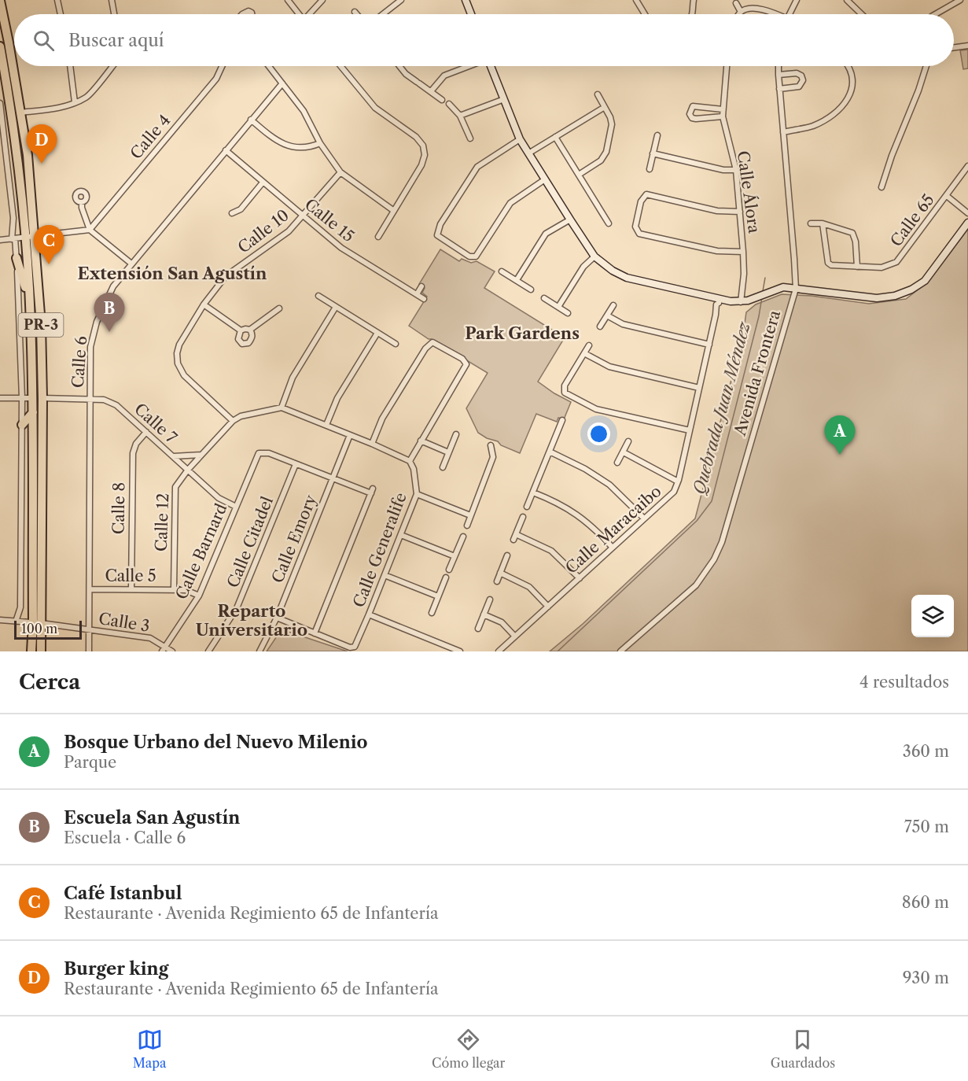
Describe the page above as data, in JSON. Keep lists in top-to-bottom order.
{
  "streets": {
    "highway": ["PR-3"],
    "street": [
      "Calle 4",
      "Calle Álora",
      "Calle 15",
      "Calle 65",
      "Calle 10",
      "Calle 6",
      "Avenida Frontera",
      "Calle 7",
      "Calle 8",
      "Calle 12",
      "Calle Maracaibo",
      "Calle Emory",
      "Calle Citadel",
      "Calle Generalife",
      "Calle Barnard",
      "Calle 5",
      "Calle 3"
    ]
  },
  "crossings": [
    ["Calle 15", "Calle 10"],
    ["Calle 15", "Calle 6"],
    ["Calle 10", "Calle 12"],
    ["PR-3", "Calle 7"],
    ["PR-3", "Calle 3"],
    ["Calle 6", "Calle 7"],
    ["Calle 6", "Calle 5"],
    ["Calle 6", "Calle 3"],
    ["Calle 7", "Calle 8"],
    ["Calle 7", "Calle 12"],
    ["Calle 7", "Calle Barnard"],
    ["Calle 8", "Calle 5"],
    ["Calle 12", "Calle 5"],
    ["Calle Citadel", "Calle Barnard"],
    ["Calle Barnard", "Calle 5"],
    ["Calle Barnard", "Calle 3"]
  ],
  "districts": ["Extensión San Agustín", "Park Gardens", "Reparto Universitario"],
  "water": ["Quebrada Juan Méndez"],
  "scale_bar": "100 m",
  "page": {
    "search": "Buscar aquí",
    "pins": [
      "D",
      "C",
      "B",
      "A"
    ],
    "scale": "100 m",
    "heading": ["Cerca", "4 resultados"],
    "list": [
      {
        "mark": "A",
        "name": "Bosque Urbano del Nuevo Milenio",
        "note": "Parque",
        "value": "360 m"
      },
      {
        "mark": "B",
        "name": "Escuela San Agustín",
        "note": "Escuela · Calle 6",
        "value": "750 m"
      },
      {
        "mark": "C",
        "name": "Café Istanbul",
        "note": "Restaurante · Avenida Regimiento 65 de Infantería",
        "value": "860 m"
      },
      {
        "mark": "D",
        "name": "Burger king",
        "note": "Restaurante · Avenida Regimiento 65 de Infantería",
        "value": "930 m"
      }
    ],
    "nav": ["Mapa", "Cómo llegar", "Guardados"]
  }
}
